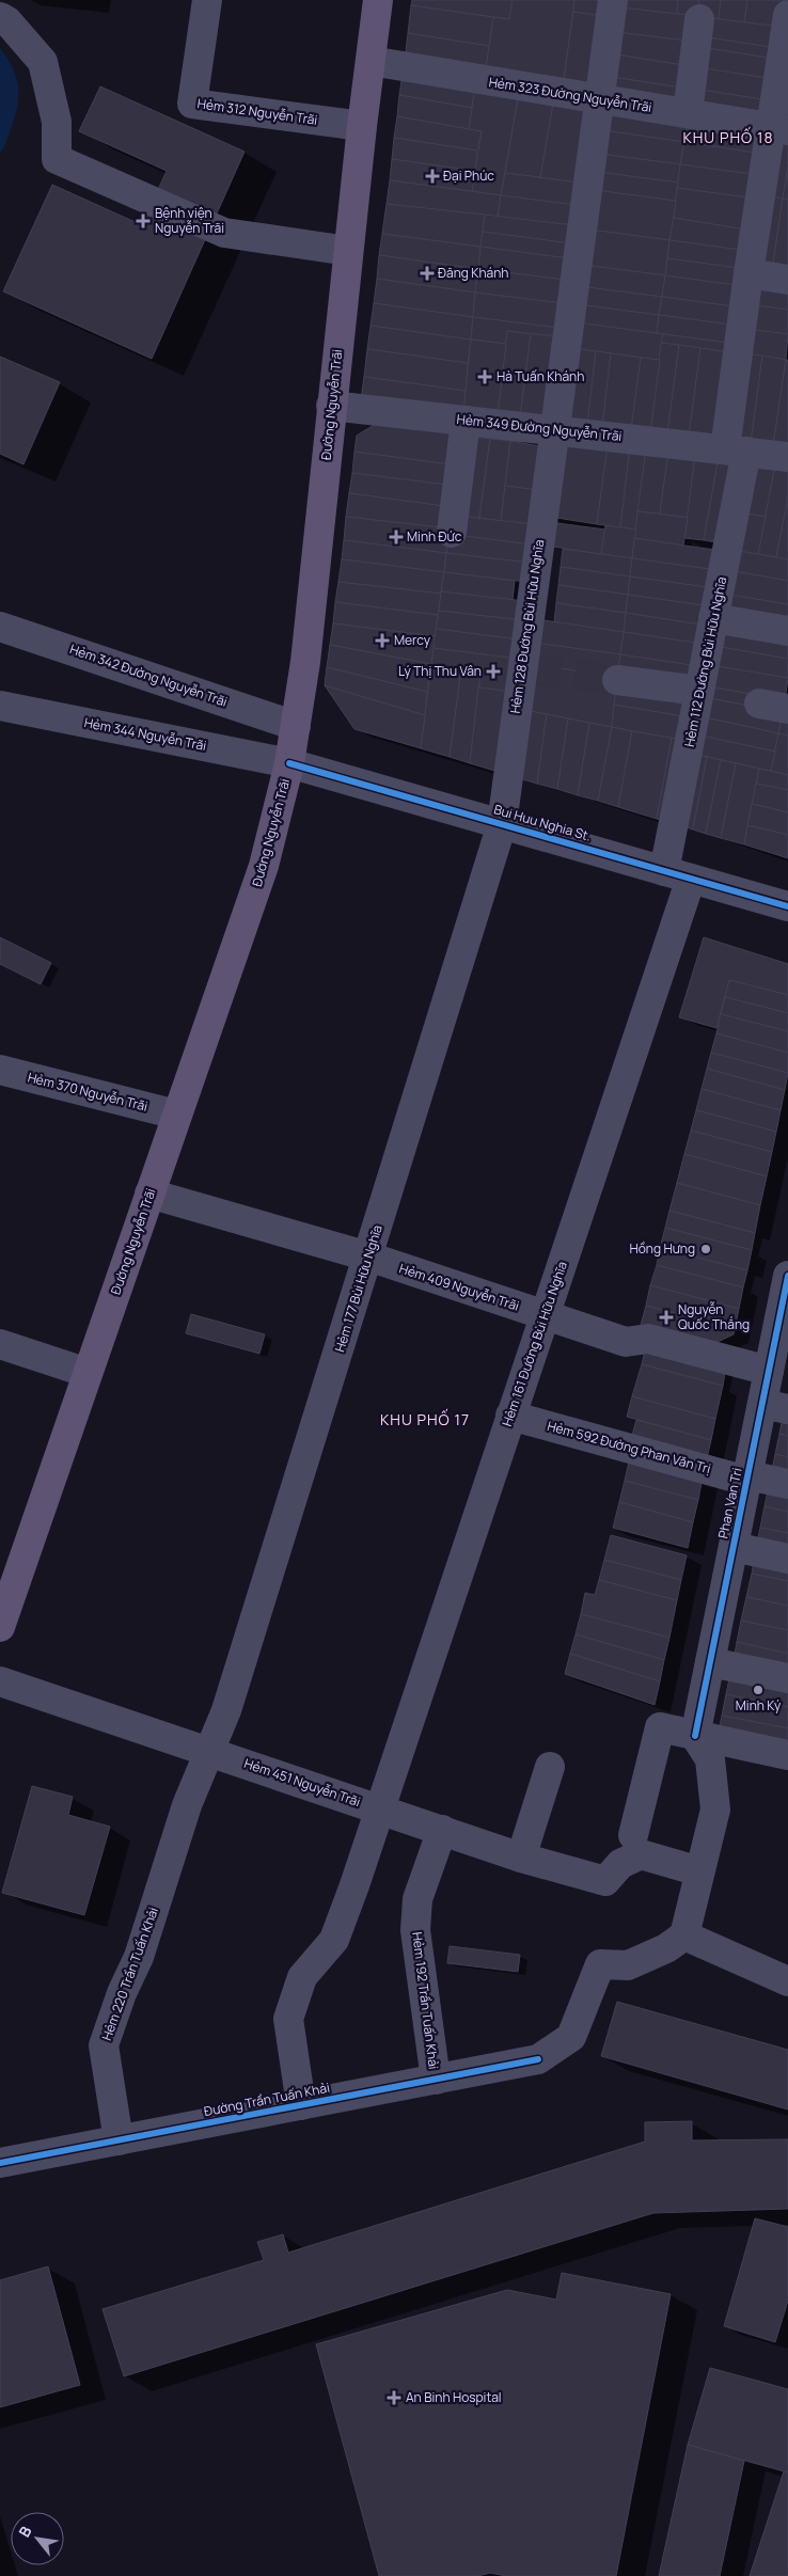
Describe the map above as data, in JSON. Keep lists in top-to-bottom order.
{
  "streets": {
    "main road": ["Đường Nguyễn Trãi"],
    "street": [
      "Hẻm 323 Đường Nguyễn Trãi",
      "Hẻm 312 Nguyễn Trãi",
      "Hẻm 349 Đường Nguyễn Trãi",
      "Hẻm 128 Đường Bùi Hữu Nghĩa",
      "Hẻm 112 Đường Bùi Hữu Nghĩa",
      "Hẻm 342 Đường Nguyễn Trãi",
      "Hẻm 344 Nguyễn Trãi",
      "Bui Huu Nghia St.",
      "Hẻm 370 Nguyễn Trãi",
      "Hẻm 409 Nguyễn Trãi",
      "Hẻm 177 Bùi Hữu Nghĩa",
      "Hẻm 161 Đường Bùi Hữu Nghĩa",
      "Hẻm 592 Đường Phan Văn Trị",
      "Phan Van Tri",
      "Hẻm 451 Nguyễn Trãi",
      "Hẻm 220 Trần Tuấn Khải",
      "Hẻm 192 Trần Tuấn Khải",
      "Đường Trần Tuấn Khải"
    ]
  },
  "crossings": [
    ["Hẻm 323 Đường Nguyễn Trãi", "Đường Nguyễn Trãi"],
    ["Hẻm 323 Đường Nguyễn Trãi", "Hẻm 128 Đường Bùi Hữu Nghĩa"],
    ["Hẻm 323 Đường Nguyễn Trãi", "Hẻm 112 Đường Bùi Hữu Nghĩa"],
    ["Hẻm 312 Nguyễn Trãi", "Đường Nguyễn Trãi"],
    ["Đường Nguyễn Trãi", "Hẻm 349 Đường Nguyễn Trãi"],
    ["Đường Nguyễn Trãi", "Hẻm 342 Đường Nguyễn Trãi"],
    ["Đường Nguyễn Trãi", "Hẻm 344 Nguyễn Trãi"],
    ["Đường Nguyễn Trãi", "Bui Huu Nghia St."],
    ["Đường Nguyễn Trãi", "Hẻm 370 Nguyễn Trãi"],
    ["Đường Nguyễn Trãi", "Hẻm 409 Nguyễn Trãi"],
    ["Hẻm 349 Đường Nguyễn Trãi", "Hẻm 128 Đường Bùi Hữu Nghĩa"],
    ["Hẻm 349 Đường Nguyễn Trãi", "Hẻm 112 Đường Bùi Hữu Nghĩa"],
    ["Hẻm 128 Đường Bùi Hữu Nghĩa", "Bui Huu Nghia St."],
    ["Hẻm 128 Đường Bùi Hữu Nghĩa", "Hẻm 177 Bùi Hữu Nghĩa"],
    ["Hẻm 112 Đường Bùi Hữu Nghĩa", "Bui Huu Nghia St."],
    ["Hẻm 112 Đường Bùi Hữu Nghĩa", "Hẻm 161 Đường Bùi Hữu Nghĩa"],
    ["Hẻm 344 Nguyễn Trãi", "Bui Huu Nghia St."],
    ["Bui Huu Nghia St.", "Hẻm 177 Bùi Hữu Nghĩa"],
    ["Bui Huu Nghia St.", "Hẻm 161 Đường Bùi Hữu Nghĩa"],
    ["Hẻm 409 Nguyễn Trãi", "Hẻm 177 Bùi Hữu Nghĩa"],
    ["Hẻm 409 Nguyễn Trãi", "Hẻm 161 Đường Bùi Hữu Nghĩa"],
    ["Hẻm 409 Nguyễn Trãi", "Phan Van Tri"],
    ["Hẻm 177 Bùi Hữu Nghĩa", "Hẻm 451 Nguyễn Trãi"],
    ["Hẻm 177 Bùi Hữu Nghĩa", "Hẻm 220 Trần Tuấn Khải"],
    ["Hẻm 161 Đường Bùi Hữu Nghĩa", "Hẻm 592 Đường Phan Văn Trị"],
    ["Hẻm 161 Đường Bùi Hữu Nghĩa", "Hẻm 451 Nguyễn Trãi"],
    ["Hẻm 161 Đường Bùi Hữu Nghĩa", "Đường Trần Tuấn Khải"],
    ["Hẻm 592 Đường Phan Văn Trị", "Phan Van Tri"],
    ["Hẻm 451 Nguyễn Trãi", "Hẻm 220 Trần Tuấn Khải"],
    ["Hẻm 451 Nguyễn Trãi", "Hẻm 192 Trần Tuấn Khải"],
    ["Hẻm 220 Trần Tuấn Khải", "Đường Trần Tuấn Khải"],
    ["Hẻm 192 Trần Tuấn Khải", "Đường Trần Tuấn Khải"]
  ],
  "districts": ["KHU PHỐ 18", "KHU PHỐ 17"],
  "places": {
    "health": [
      "Đại Phúc",
      "Bệnh viện Nguyễn Trãi",
      "Đăng Khánh",
      "Hà Tuấn Khánh",
      "Minh Đức",
      "Mercy",
      "Lý Thị Thu Vân",
      "Nguyễn Quốc Thắng",
      "An Binh Hospital"
    ],
    "other": ["Hồng Hưng", "Minh Ký"]
  },
  "north": "top left"
}
